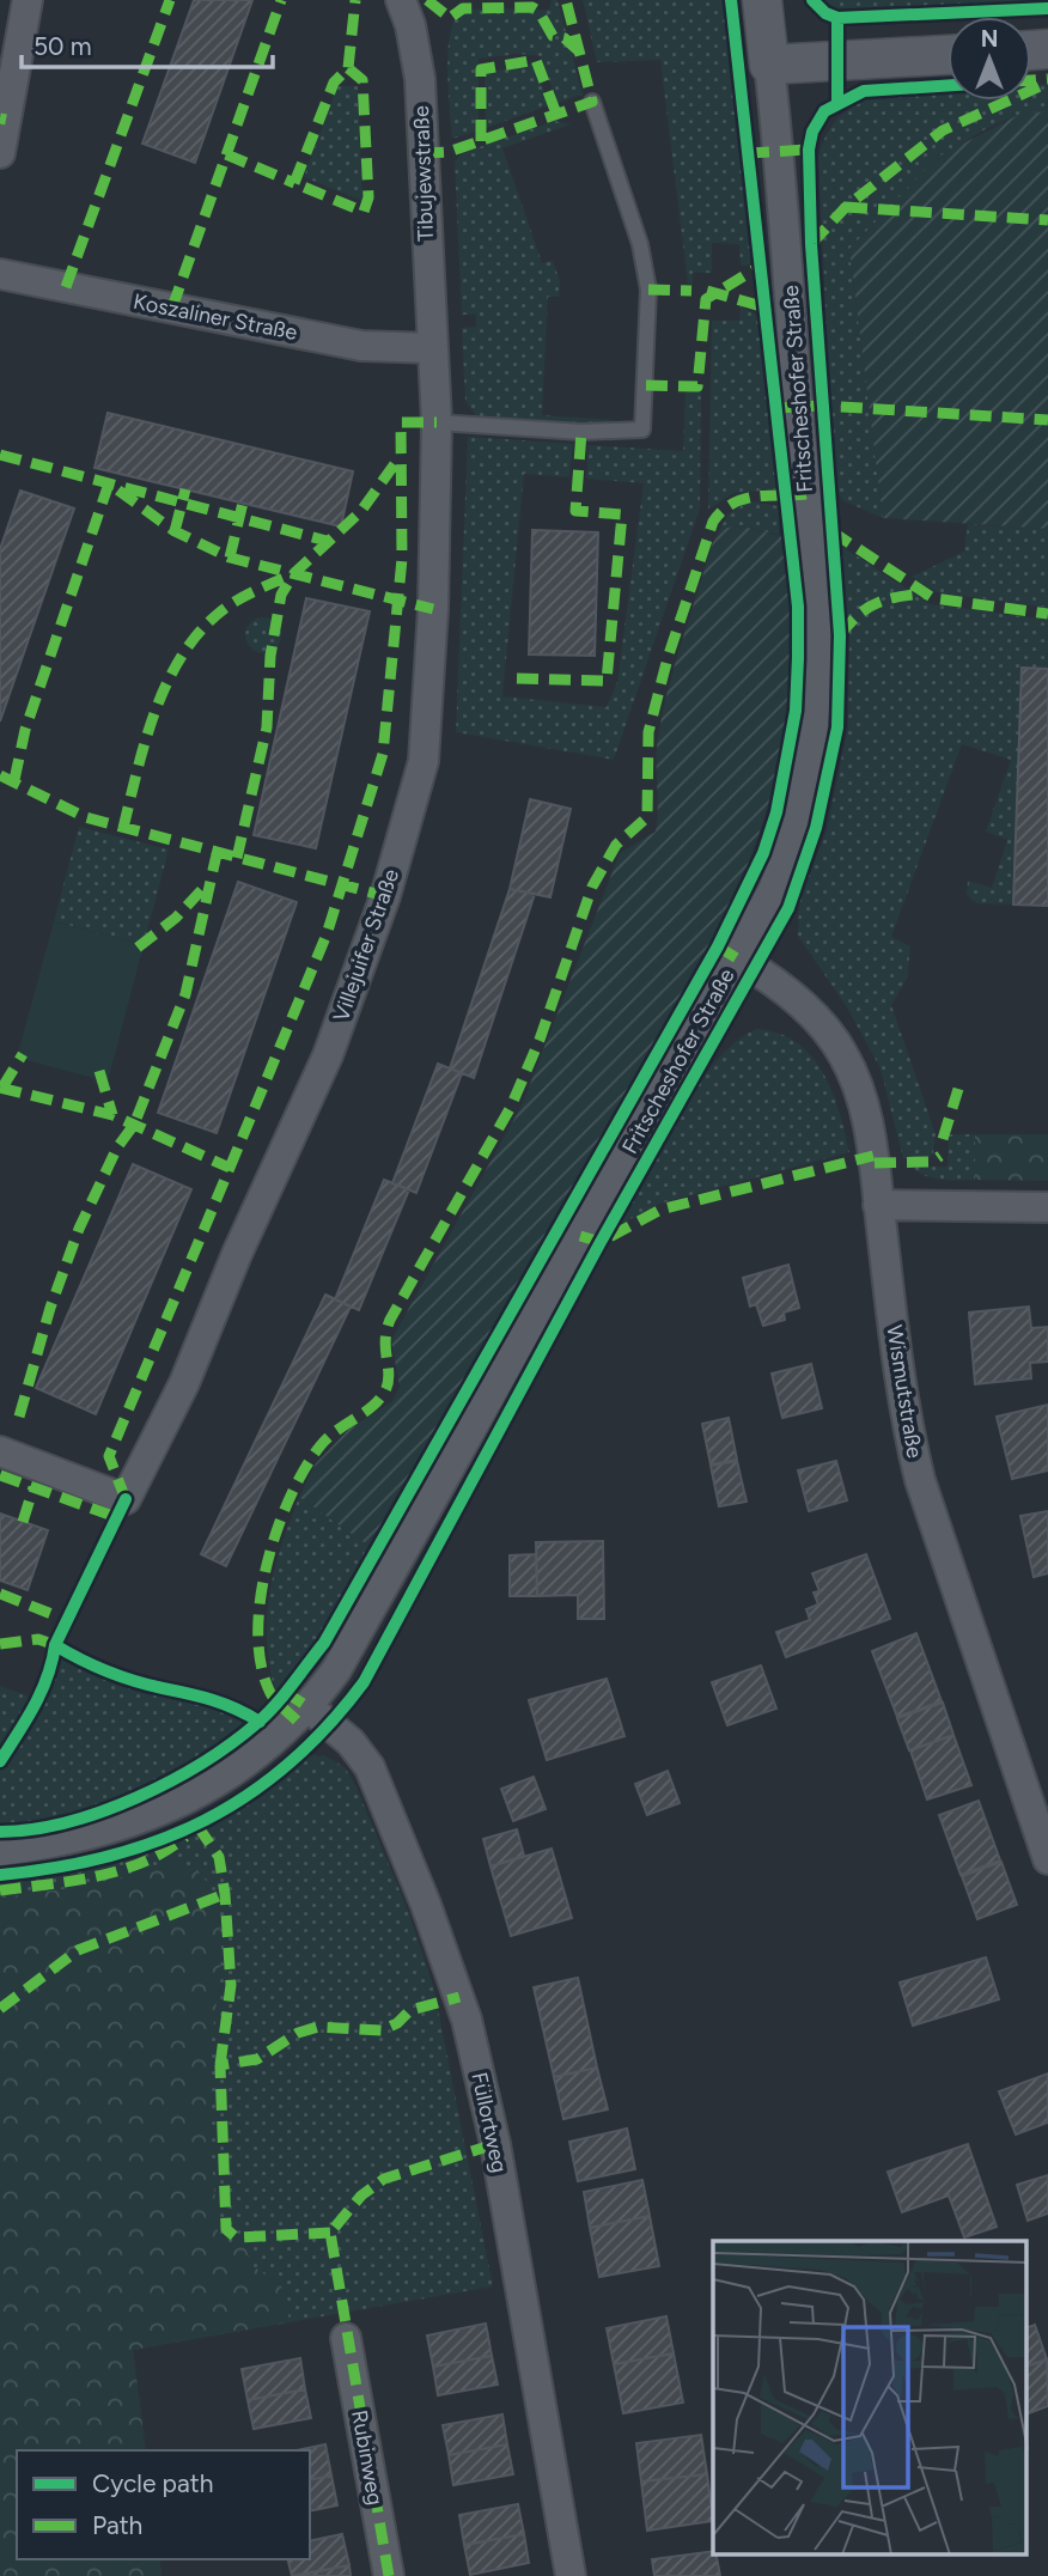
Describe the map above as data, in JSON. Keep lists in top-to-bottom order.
{
  "streets": {
    "street": [
      "Tibujewstraße",
      "Koszaliner Straße",
      "Fritscheshofer Straße",
      "Villejuifer Straße",
      "Wismutstraße",
      "Füllortweg",
      "Rubinweg"
    ]
  },
  "crossings": [
    ["Tibujewstraße", "Koszaliner Straße"],
    ["Tibujewstraße", "Villejuifer Straße"],
    ["Koszaliner Straße", "Villejuifer Straße"],
    ["Fritscheshofer Straße", "Wismutstraße"],
    ["Fritscheshofer Straße", "Füllortweg"]
  ],
  "legend": ["Cycle path", "Path"],
  "scale_bar": "50 m",
  "north": "top"
}
